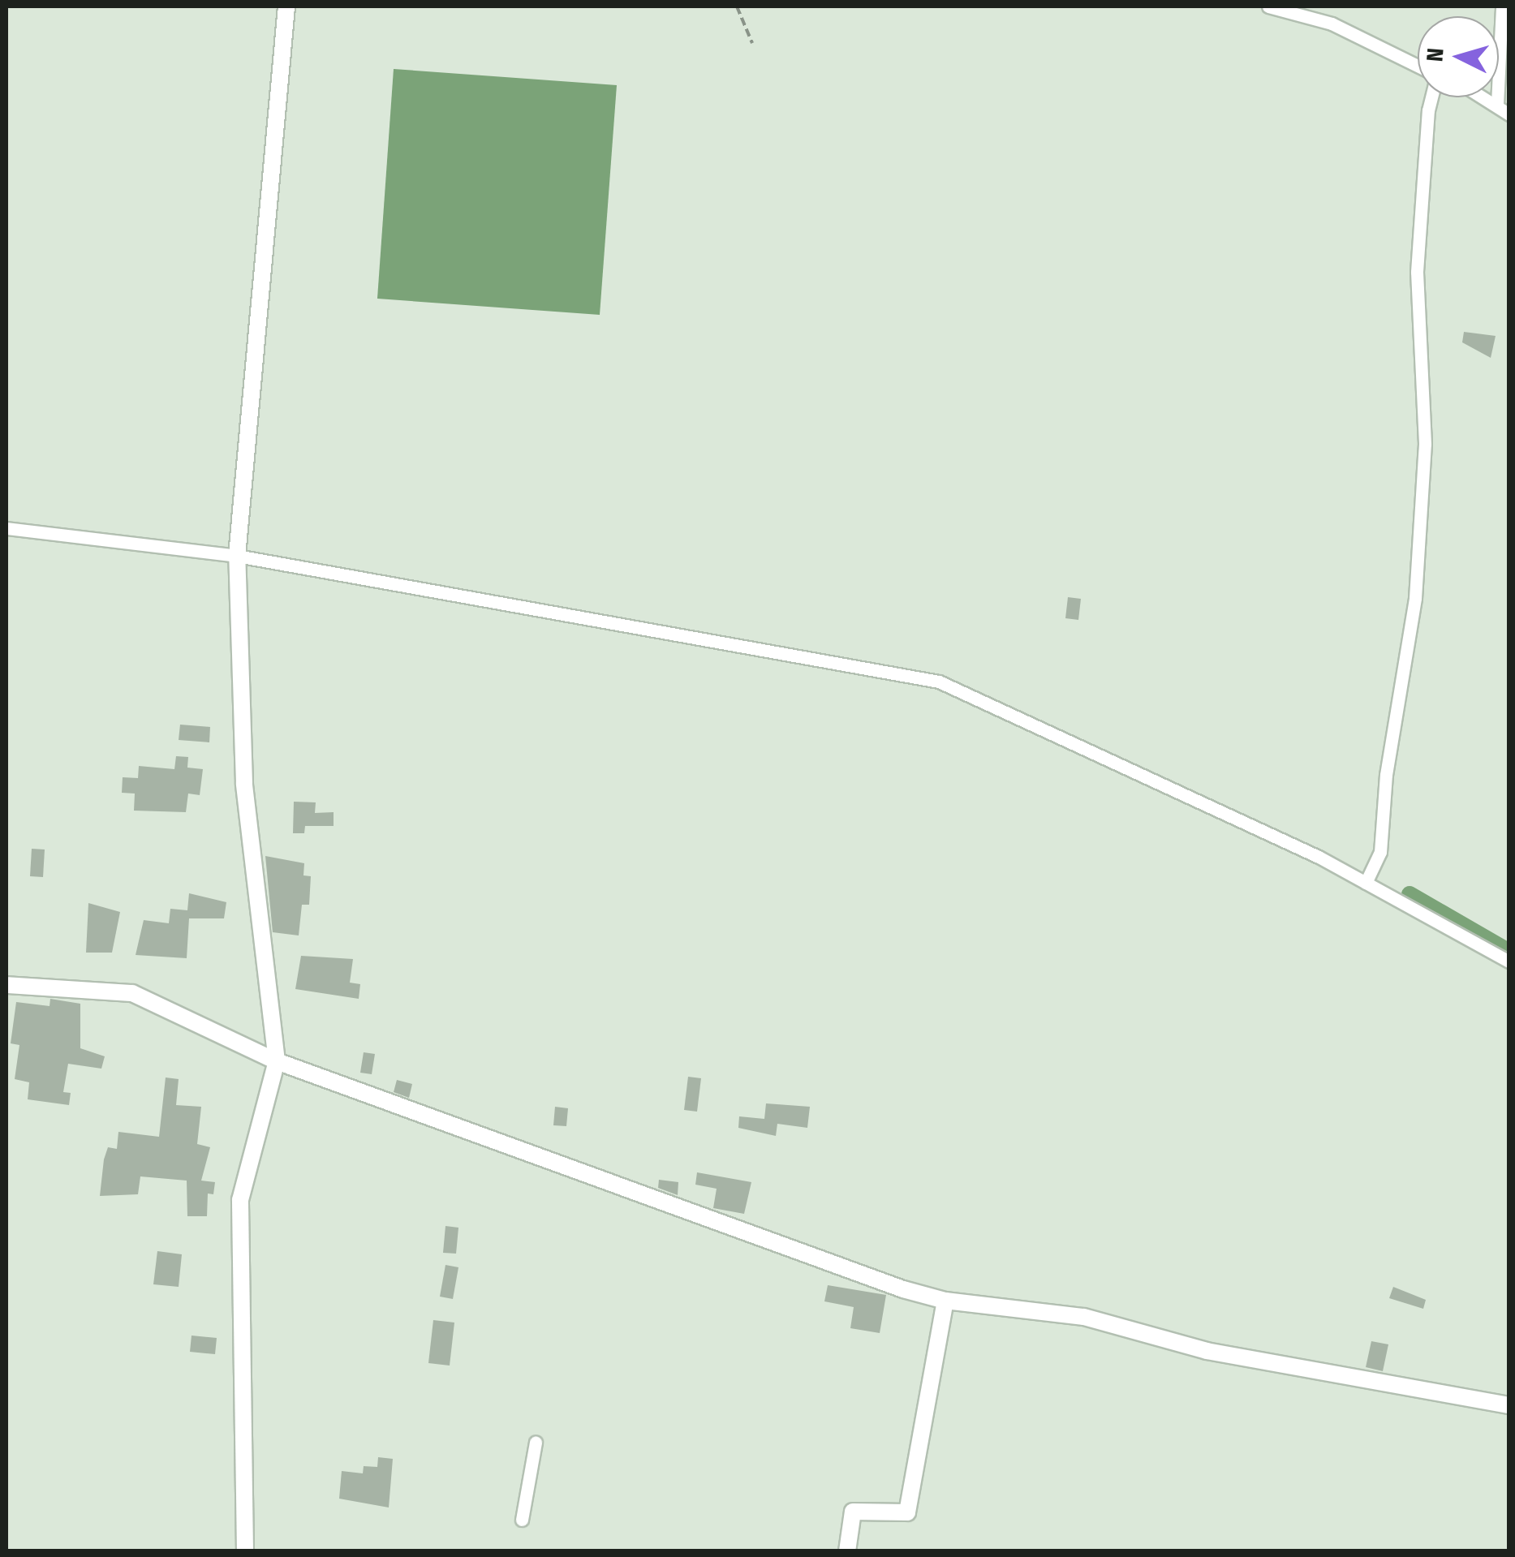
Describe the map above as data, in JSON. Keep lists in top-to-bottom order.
{
  "north": "left"
}
